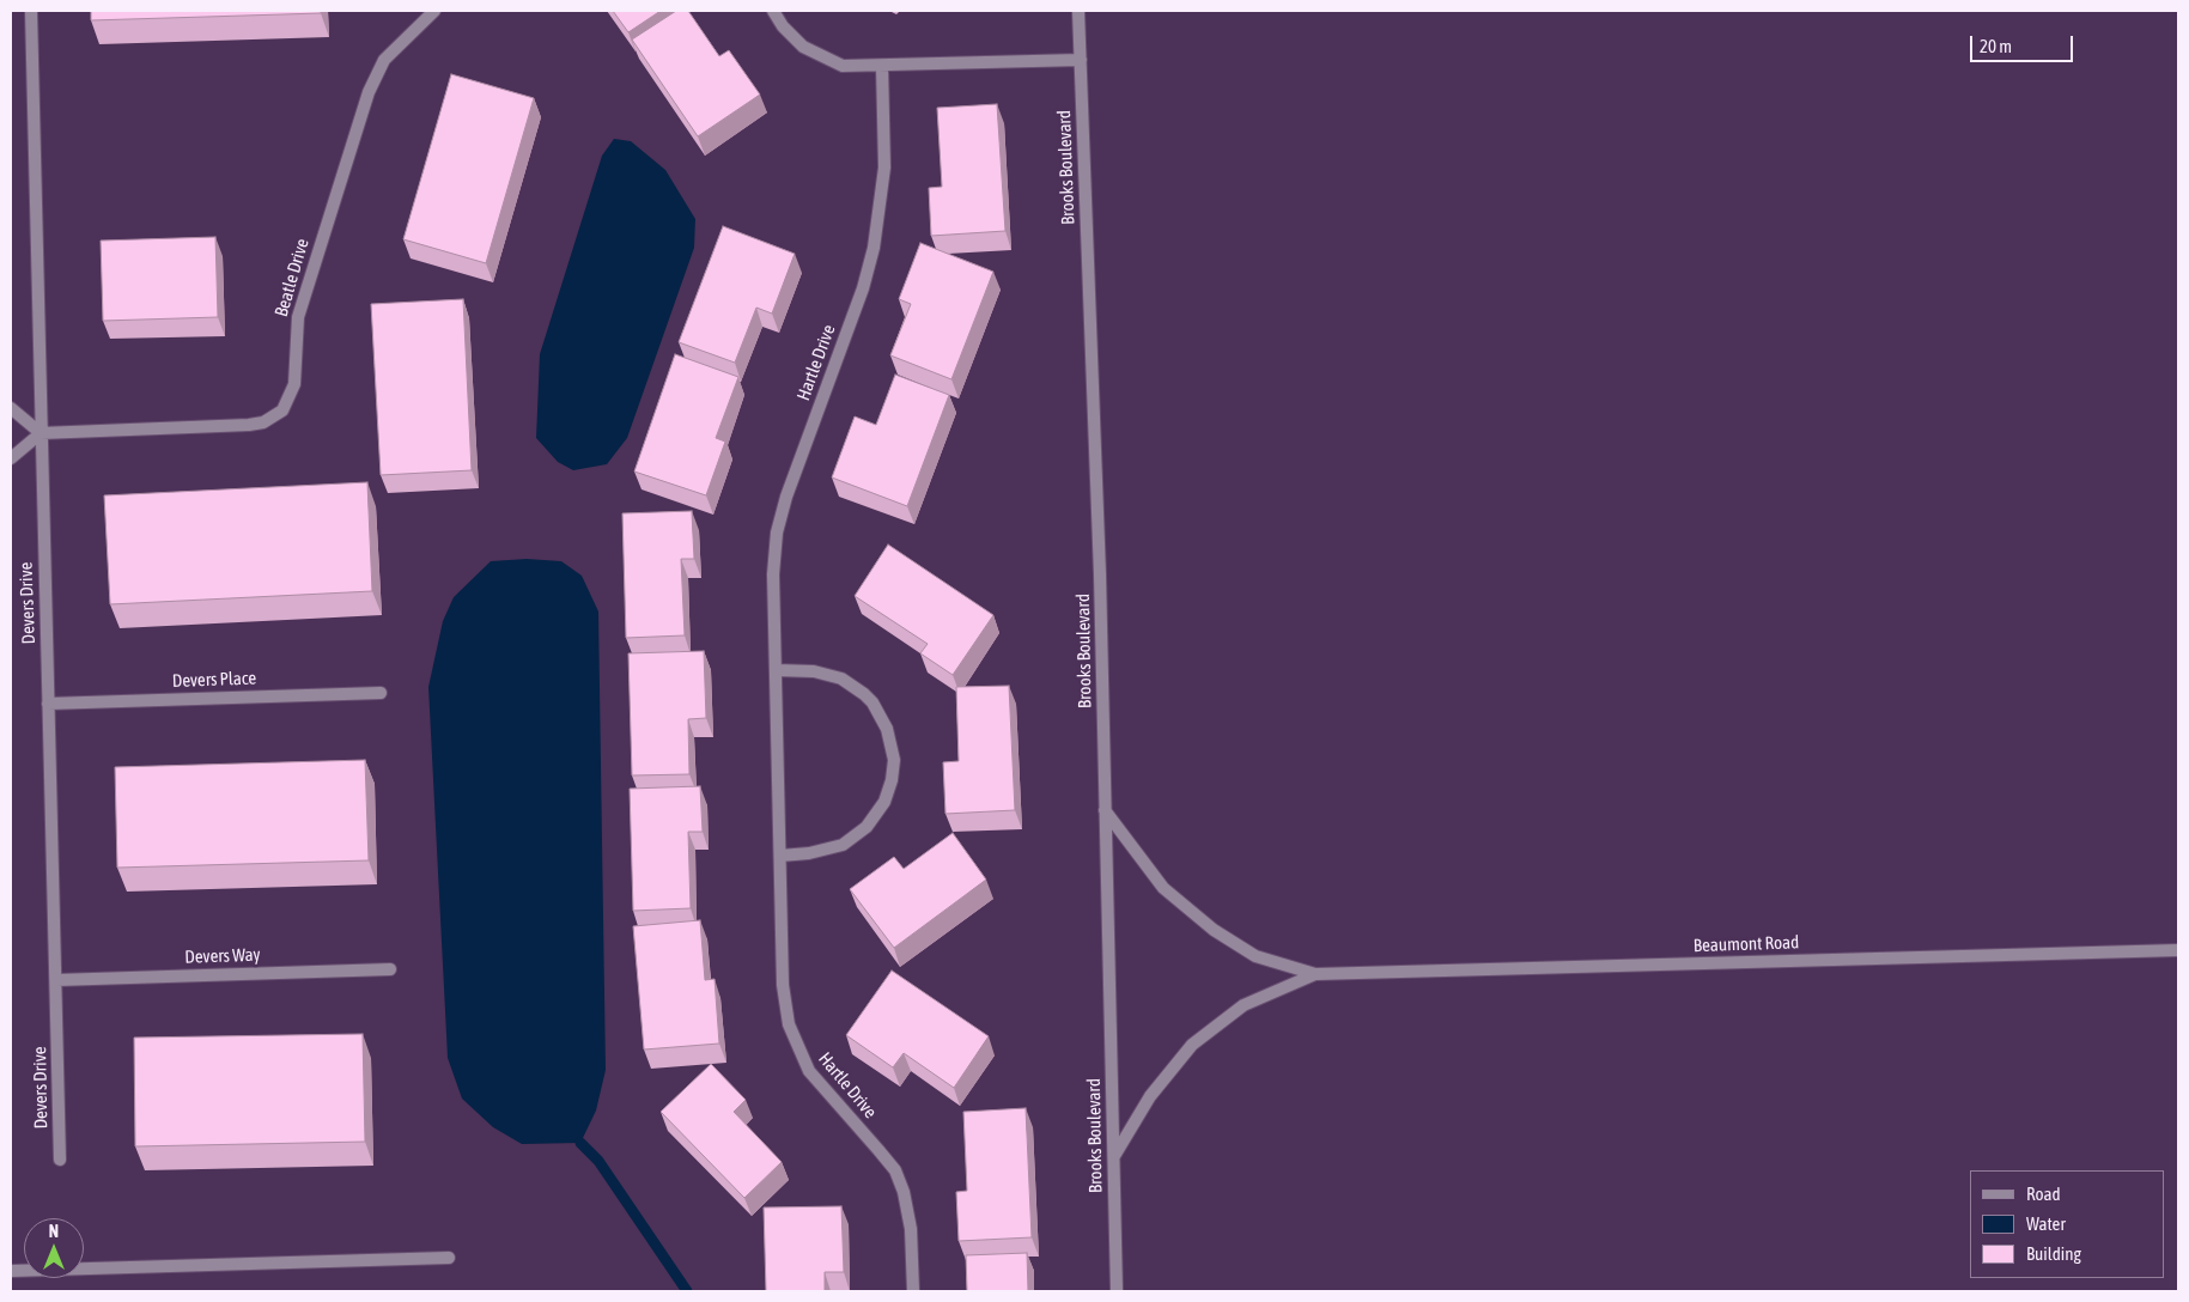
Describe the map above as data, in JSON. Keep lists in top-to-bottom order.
{
  "streets": {
    "street": [
      "Brooks Boulevard",
      "Beatle Drive",
      "Hartle Drive",
      "Devers Drive",
      "Devers Place",
      "Beaumont Road",
      "Devers Way"
    ]
  },
  "crossings": [
    ["Brooks Boulevard", "Beaumont Road"],
    ["Beatle Drive", "Devers Drive"],
    ["Devers Drive", "Devers Place"],
    ["Devers Drive", "Devers Way"]
  ],
  "legend": ["Road", "Water", "Building"],
  "scale_bar": "20 m",
  "north": "top"
}
